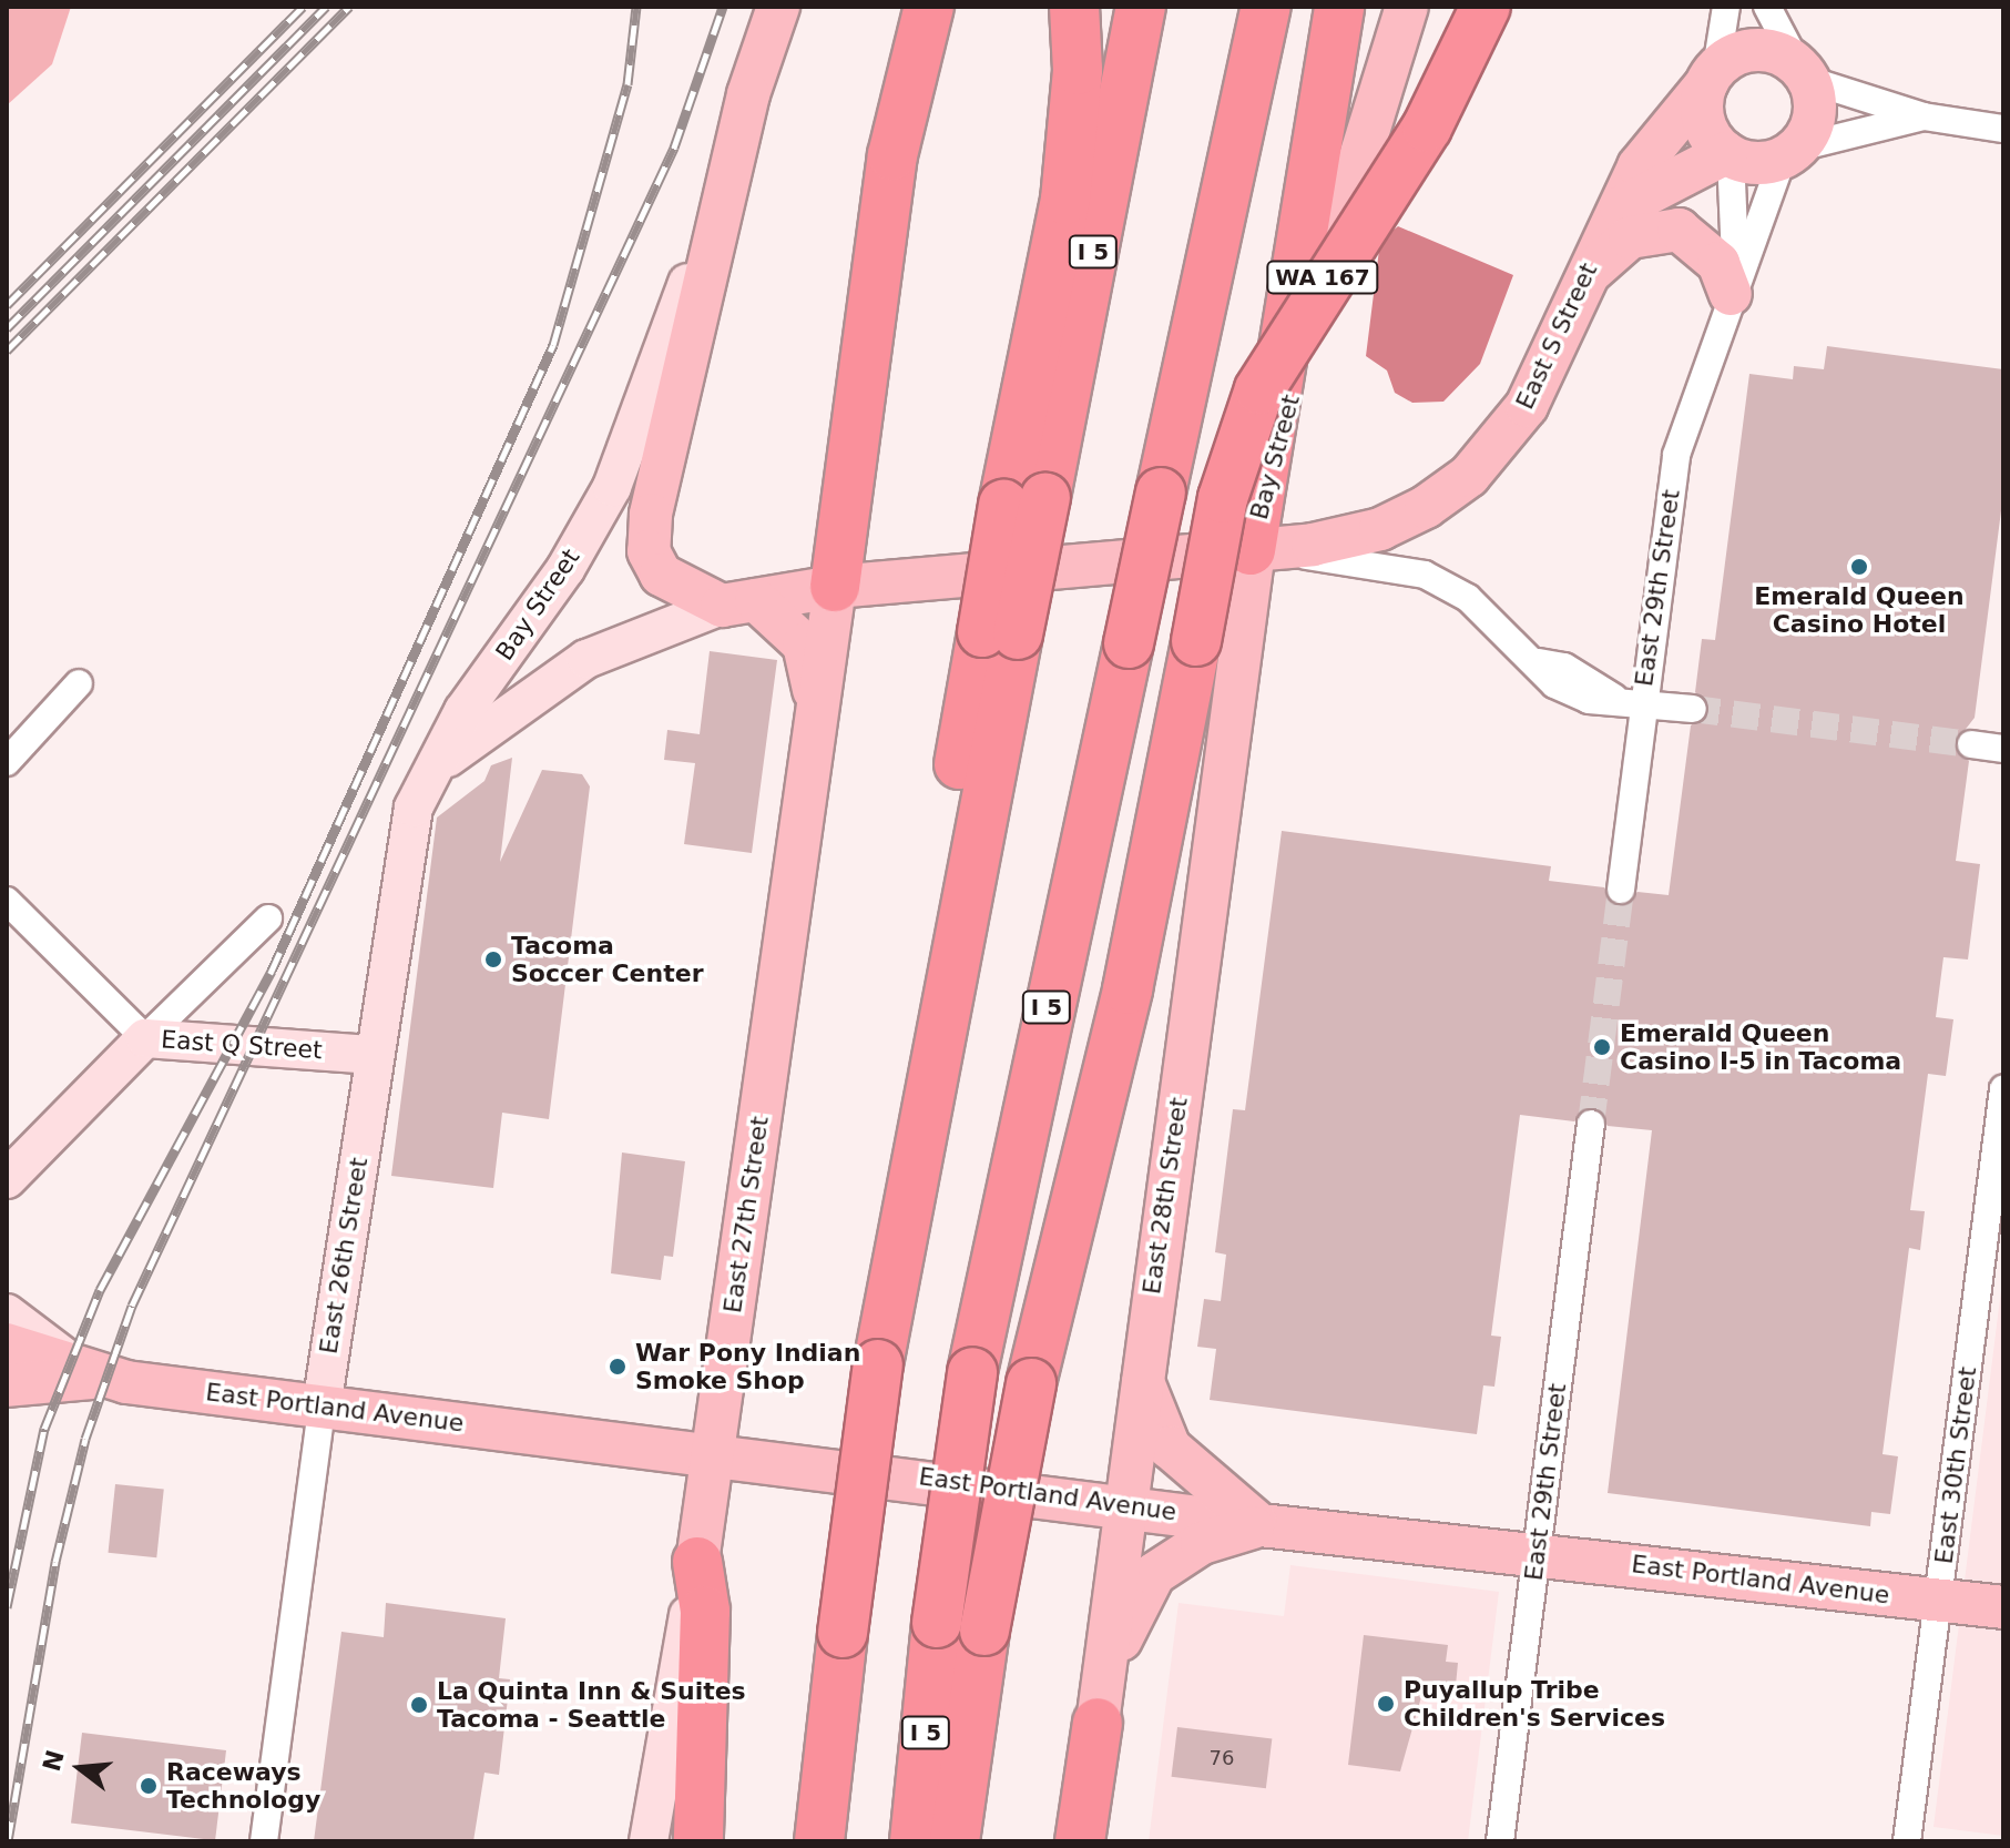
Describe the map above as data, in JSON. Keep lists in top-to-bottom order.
{
  "streets": {
    "highway": ["I 5"],
    "main road": [
      "WA 167",
      "East S Street",
      "Bay Street",
      "East 28th Street",
      "East 27th Street",
      "East Portland Avenue"
    ],
    "street": [
      "East 29th Street",
      "East Q Street",
      "East 26th Street",
      "East 30th Street"
    ]
  },
  "crossings": [
    ["East S Street", "Bay Street"],
    ["East S Street", "East 29th Street"],
    ["East S Street", "East 28th Street"],
    ["Bay Street", "East 28th Street"],
    ["Bay Street", "East 27th Street"],
    ["Bay Street", "East 26th Street"],
    ["East 29th Street", "East Portland Avenue"],
    ["East Q Street", "East 26th Street"],
    ["East 28th Street", "East Portland Avenue"],
    ["East 27th Street", "East Portland Avenue"],
    ["East 26th Street", "East Portland Avenue"],
    ["East Portland Avenue", "East 30th Street"]
  ],
  "places": [
    "Emerald Queen Casino Hotel",
    "Tacoma Soccer Center",
    "Emerald Queen Casino I-5 in Tacoma",
    "War Pony Indian Smoke Shop",
    "Puyallup Tribe Children's Services",
    "La Quinta Inn & Suites Tacoma - Seattle",
    "Raceways Technology"
  ],
  "house_numbers": ["76"],
  "north": "left"
}
